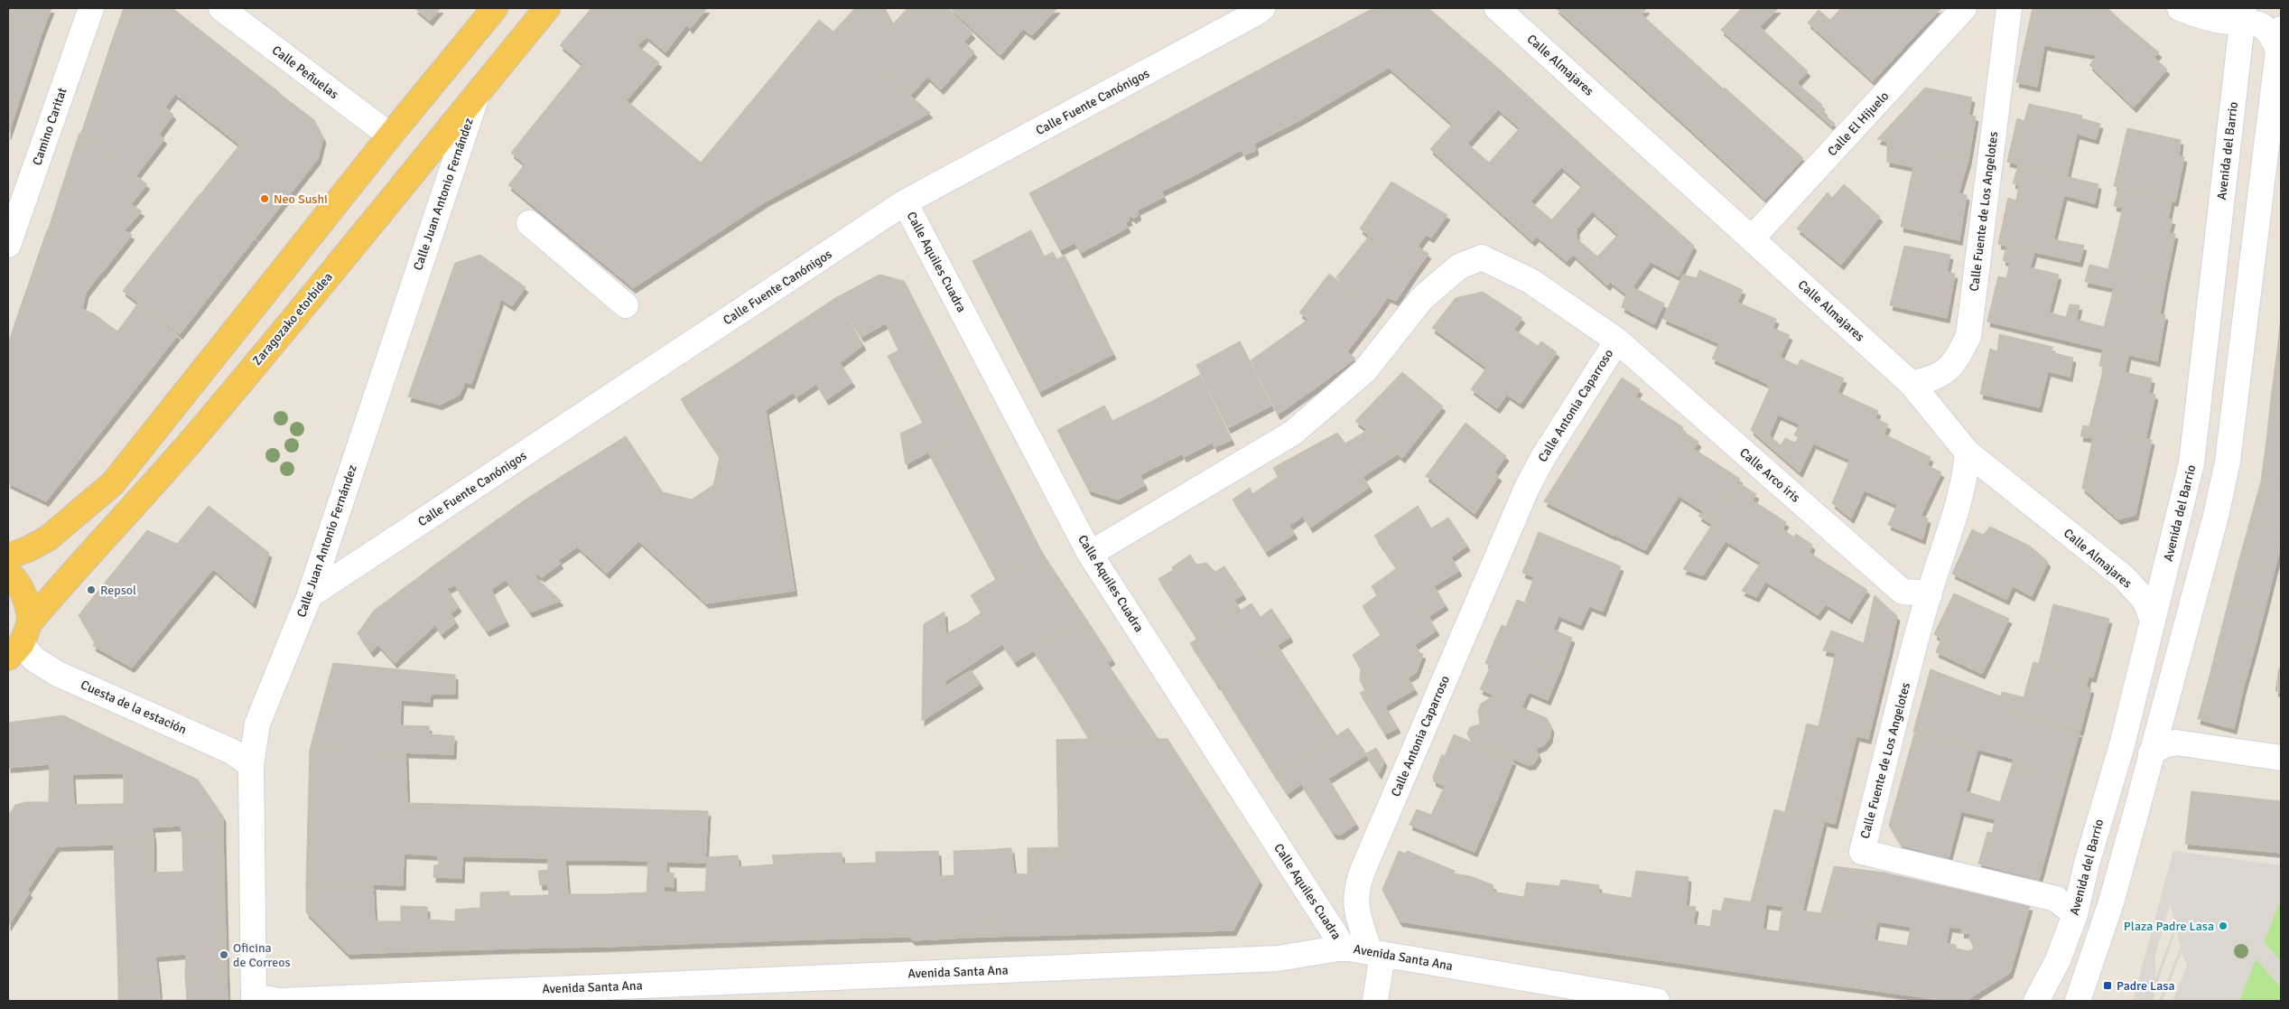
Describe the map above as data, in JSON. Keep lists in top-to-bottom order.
{
  "streets": {
    "main road": ["Zaragozako etorbidea"],
    "street": [
      "Calle Almajares",
      "Calle Peñuelas",
      "Calle Fuente Canónigos",
      "Calle El Hijuelo",
      "Camino Caritat",
      "Avenida del Barrio",
      "Calle Juan Antonio Fernández",
      "Calle Fuente de Los Angelotes",
      "Calle Aquiles Cuadra",
      "Calle Antonia Caparroso",
      "Calle Arco iris",
      "Cuesta de la estación",
      "Avenida Santa Ana"
    ]
  },
  "crossings": [
    ["Calle Almajares", "Calle El Hijuelo"],
    ["Calle Almajares", "Avenida del Barrio"],
    ["Calle Almajares", "Calle Fuente de Los Angelotes"],
    ["Calle Fuente Canónigos", "Calle Juan Antonio Fernández"],
    ["Calle Fuente Canónigos", "Calle Aquiles Cuadra"],
    ["Avenida del Barrio", "Calle Fuente de Los Angelotes"],
    ["Calle Juan Antonio Fernández", "Zaragozako etorbidea"],
    ["Calle Juan Antonio Fernández", "Cuesta de la estación"],
    ["Calle Juan Antonio Fernández", "Avenida Santa Ana"],
    ["Calle Fuente de Los Angelotes", "Calle Arco iris"],
    ["Calle Aquiles Cuadra", "Calle Antonia Caparroso"],
    ["Calle Aquiles Cuadra", "Avenida Santa Ana"],
    ["Zaragozako etorbidea", "Cuesta de la estación"],
    ["Calle Antonia Caparroso", "Calle Arco iris"],
    ["Calle Antonia Caparroso", "Avenida Santa Ana"]
  ],
  "places": {
    "other": [
      "Neo Sushi",
      "Repsol",
      "Plaza Padre Lasa",
      "Oficina de Correos"
    ],
    "transit": ["Padre Lasa"]
  }
}
